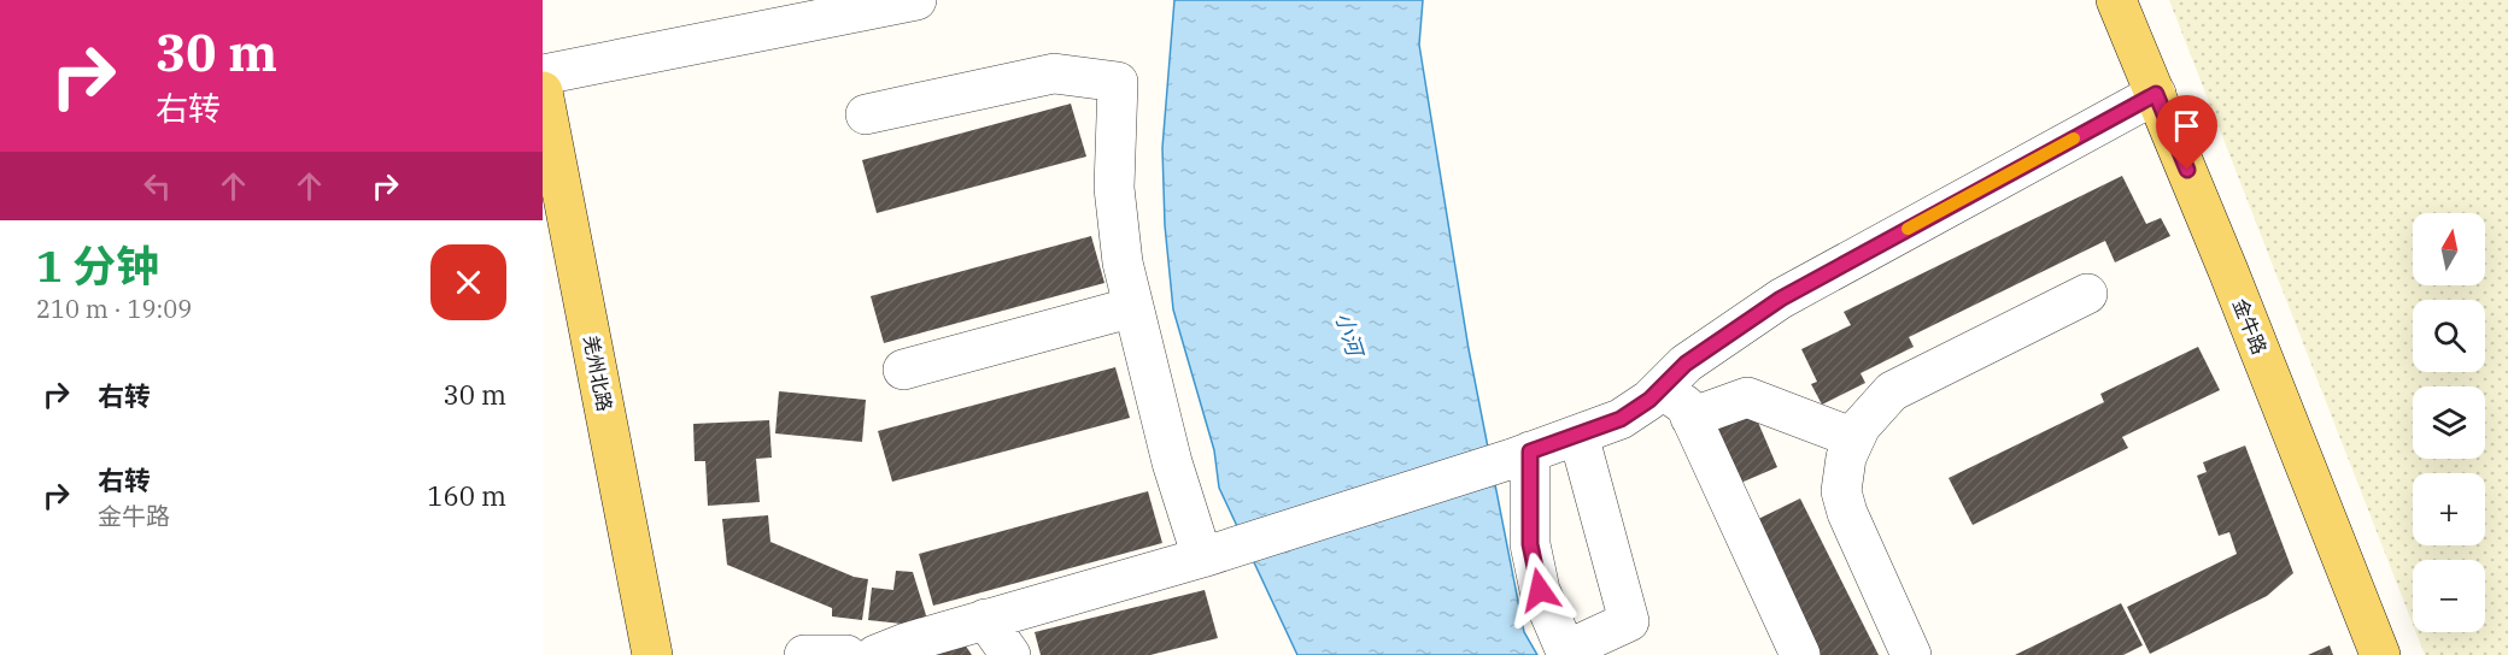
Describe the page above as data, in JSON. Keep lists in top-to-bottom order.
{
  "streets": {
    "main road": ["金牛路", "羌州北路"]
  },
  "water": ["小河"],
  "north": "top",
  "page": {
    "turn": ["30 m", "右转"],
    "map_buttons": ["+", "−"],
    "heading": ["1 分钟", "210 m · 19:09"],
    "list": [
      {
        "name": "右转",
        "value": "30 m"
      },
      {
        "name": "右转",
        "note": "金牛路",
        "value": "160 m"
      }
    ]
  }
}
